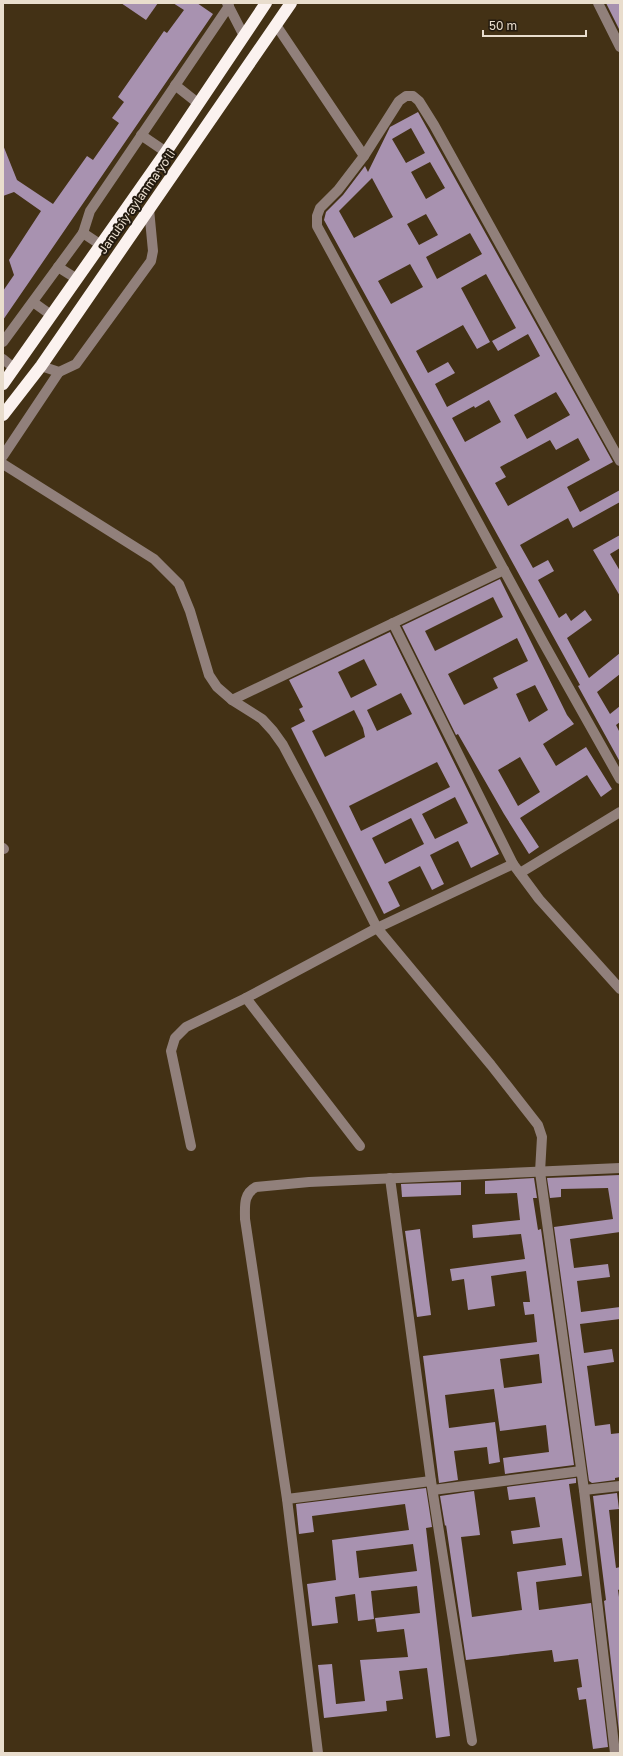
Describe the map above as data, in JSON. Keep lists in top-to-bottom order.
{
  "streets": {
    "highway": ["Janubiy aylanma yoʻli"]
  },
  "scale_bar": "50 m"
}
